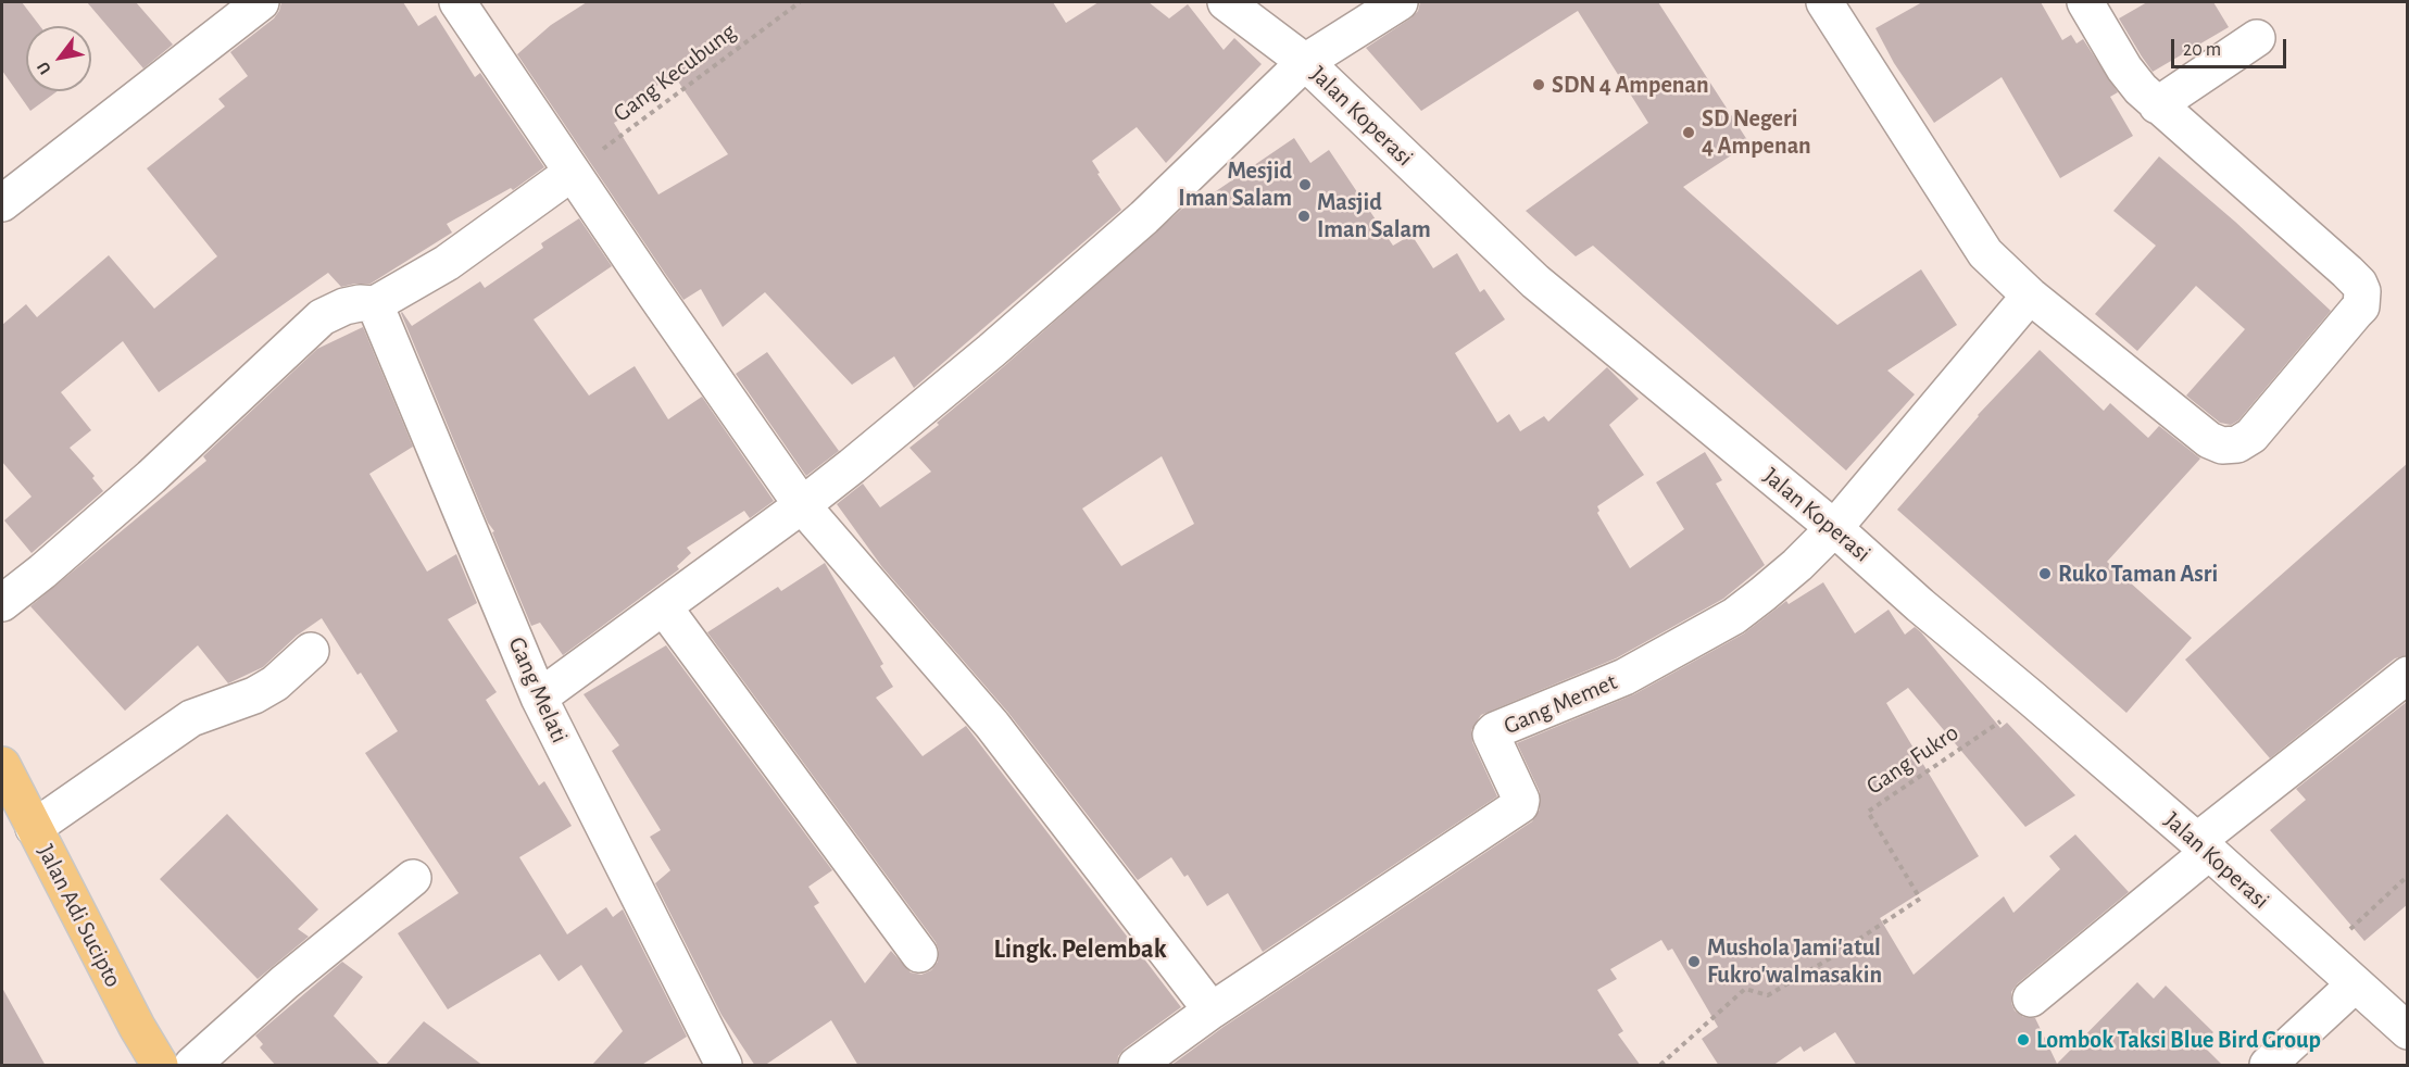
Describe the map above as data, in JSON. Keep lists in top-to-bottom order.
{
  "streets": {
    "highway": ["Jalan Adi Sucipto"],
    "street": ["Jalan Koperasi", "Gang Melati", "Gang Memet"],
    "path": ["Gang Kecubung", "Gang Fukro"]
  },
  "crossings": [
    ["Jalan Koperasi", "Gang Memet"],
    ["Jalan Koperasi", "Gang Fukro"]
  ],
  "districts": ["Lingk. Pelembak"],
  "places": [
    "SDN 4 Ampenan",
    "SD Negeri 4 Ampenan",
    "Mesjid Iman Salam",
    "Masjid Iman Salam",
    "Ruko Taman Asri",
    "Mushola Jami'atul Fukro'walmasakin",
    "Lombok Taksi Blue Bird Group"
  ],
  "scale_bar": "20 m",
  "north": "bottom left"
}
